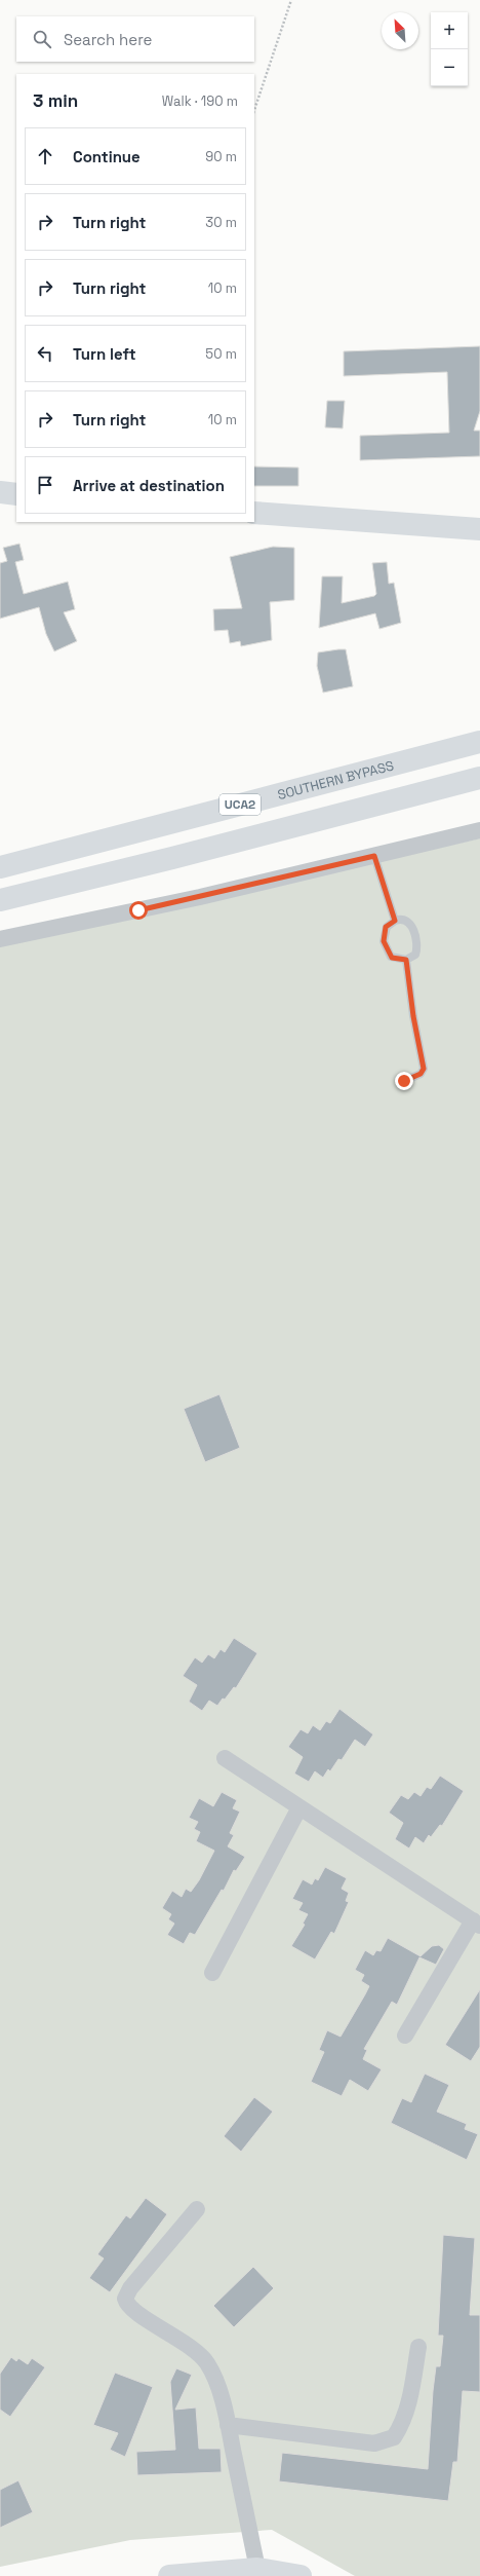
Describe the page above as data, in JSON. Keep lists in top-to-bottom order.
{
  "streets": {
    "main road": ["SOUTHERN BYPASS", "UCA2"]
  },
  "north": "top left",
  "page": {
    "map_buttons": ["+", "−"],
    "search": "Search here",
    "heading": ["3 min", "Walk · 190 m"],
    "list": [
      ["Continue", "90 m"],
      ["Turn right", "30 m"],
      ["Turn right", "10 m"],
      ["Turn left", "50 m"],
      ["Turn right", "10 m"],
      "Arrive at destination"
    ]
  }
}
